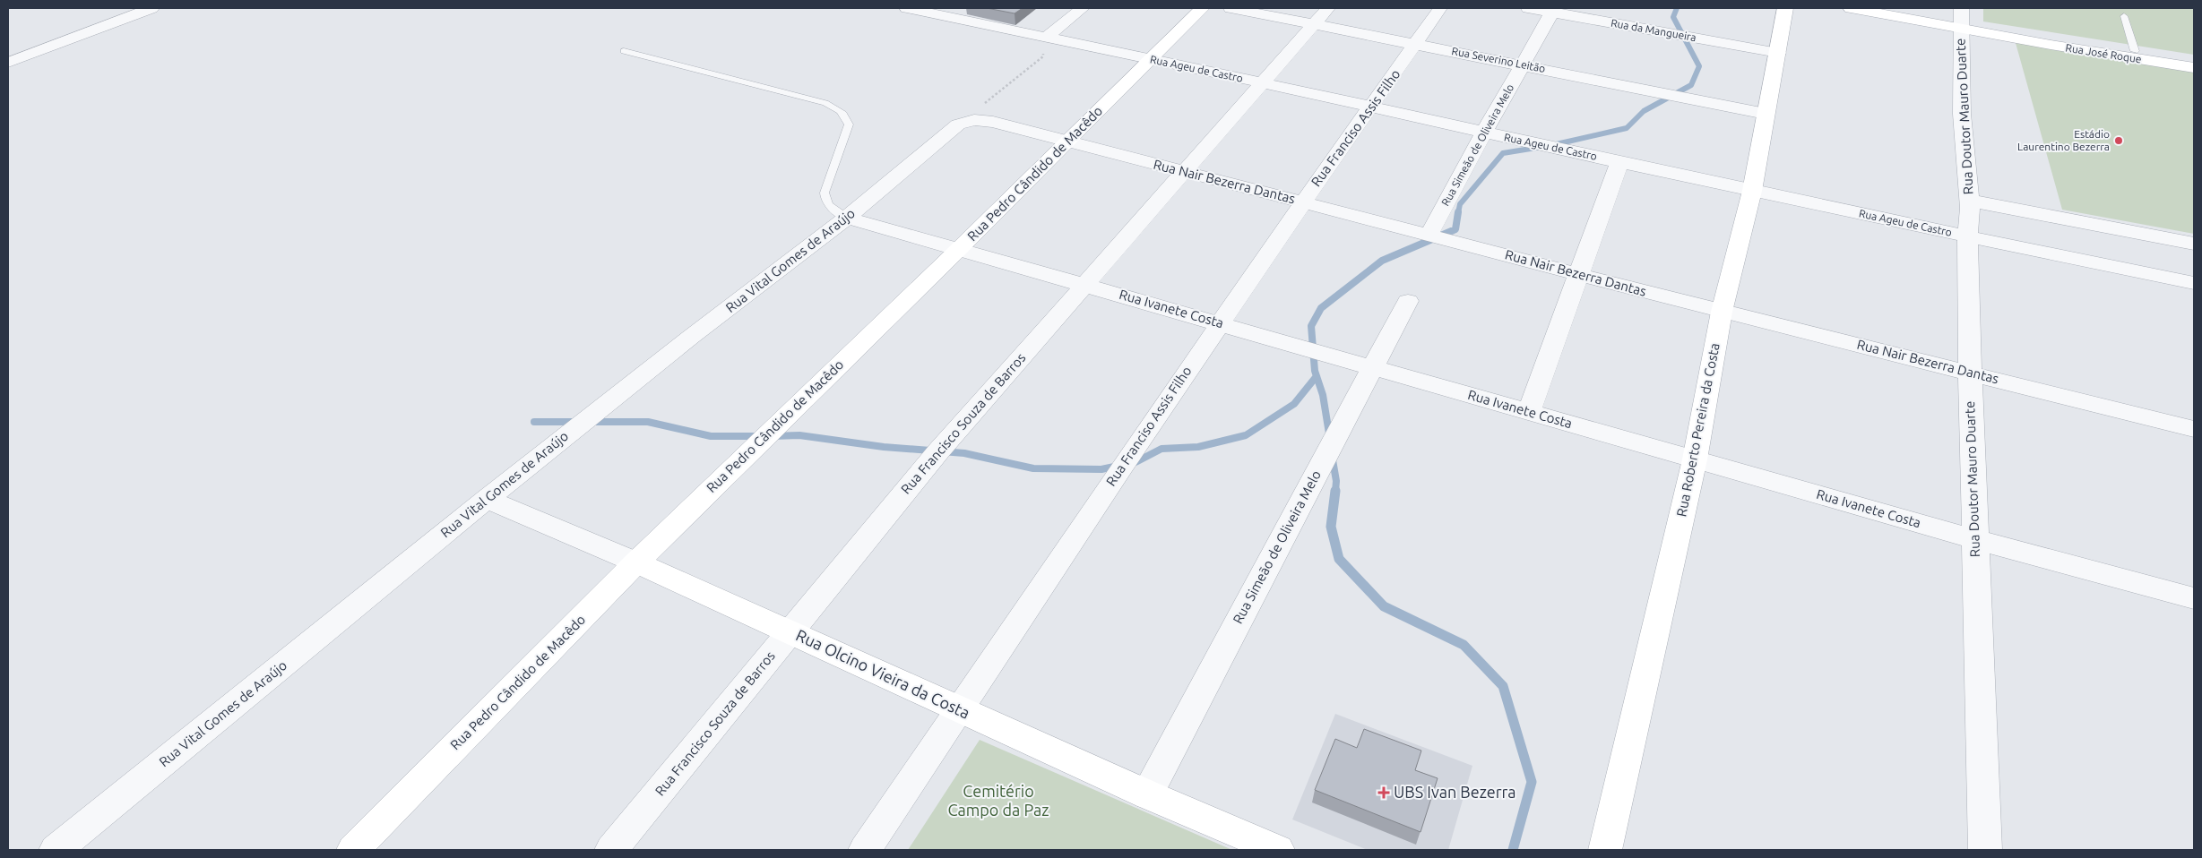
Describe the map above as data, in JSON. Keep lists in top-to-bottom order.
{
  "streets": {
    "street": [
      "Rua da Mangueira",
      "Rua José Roque",
      "Rua Severino Leitão",
      "Rua Ageu de Castro",
      "Rua Doutor Mauro Duarte",
      "Rua Franciso Assis Filho",
      "Rua Simeão de Oliveira Melo",
      "Rua Pedro Cândido de Macêdo",
      "Rua Nair Bezerra Dantas",
      "Rua Vital Gomes de Araújo",
      "Rua Ivanete Costa",
      "Rua Francisco Souza de Barros",
      "Rua Roberto Pereira da Costa",
      "Rua Olcino Vieira da Costa"
    ]
  },
  "crossings": [
    ["Rua da Mangueira", "Rua Simeão de Oliveira Melo"],
    ["Rua da Mangueira", "Rua Roberto Pereira da Costa"],
    ["Rua José Roque", "Rua Doutor Mauro Duarte"],
    ["Rua Severino Leitão", "Rua Franciso Assis Filho"],
    ["Rua Severino Leitão", "Rua Simeão de Oliveira Melo"],
    ["Rua Severino Leitão", "Rua Francisco Souza de Barros"],
    ["Rua Severino Leitão", "Rua Roberto Pereira da Costa"],
    ["Rua Ageu de Castro", "Rua Doutor Mauro Duarte"],
    ["Rua Ageu de Castro", "Rua Franciso Assis Filho"],
    ["Rua Ageu de Castro", "Rua Simeão de Oliveira Melo"],
    ["Rua Ageu de Castro", "Rua Pedro Cândido de Macêdo"],
    ["Rua Ageu de Castro", "Rua Francisco Souza de Barros"],
    ["Rua Ageu de Castro", "Rua Roberto Pereira da Costa"],
    ["Rua Doutor Mauro Duarte", "Rua Nair Bezerra Dantas"],
    ["Rua Doutor Mauro Duarte", "Rua Ivanete Costa"],
    ["Rua Franciso Assis Filho", "Rua Nair Bezerra Dantas"],
    ["Rua Franciso Assis Filho", "Rua Ivanete Costa"],
    ["Rua Franciso Assis Filho", "Rua Olcino Vieira da Costa"],
    ["Rua Simeão de Oliveira Melo", "Rua Nair Bezerra Dantas"],
    ["Rua Simeão de Oliveira Melo", "Rua Ivanete Costa"],
    ["Rua Simeão de Oliveira Melo", "Rua Olcino Vieira da Costa"],
    ["Rua Pedro Cândido de Macêdo", "Rua Nair Bezerra Dantas"],
    ["Rua Pedro Cândido de Macêdo", "Rua Ivanete Costa"],
    ["Rua Pedro Cândido de Macêdo", "Rua Olcino Vieira da Costa"],
    ["Rua Nair Bezerra Dantas", "Rua Vital Gomes de Araújo"],
    ["Rua Nair Bezerra Dantas", "Rua Francisco Souza de Barros"],
    ["Rua Nair Bezerra Dantas", "Rua Roberto Pereira da Costa"],
    ["Rua Vital Gomes de Araújo", "Rua Ivanete Costa"],
    ["Rua Vital Gomes de Araújo", "Rua Olcino Vieira da Costa"],
    ["Rua Ivanete Costa", "Rua Francisco Souza de Barros"],
    ["Rua Ivanete Costa", "Rua Roberto Pereira da Costa"],
    ["Rua Francisco Souza de Barros", "Rua Olcino Vieira da Costa"]
  ],
  "parks": ["Cemitério Campo da Paz"],
  "places": {
    "other": ["Estádio Laurentino Bezerra"],
    "health": ["UBS Ivan Bezerra"]
  }
}
